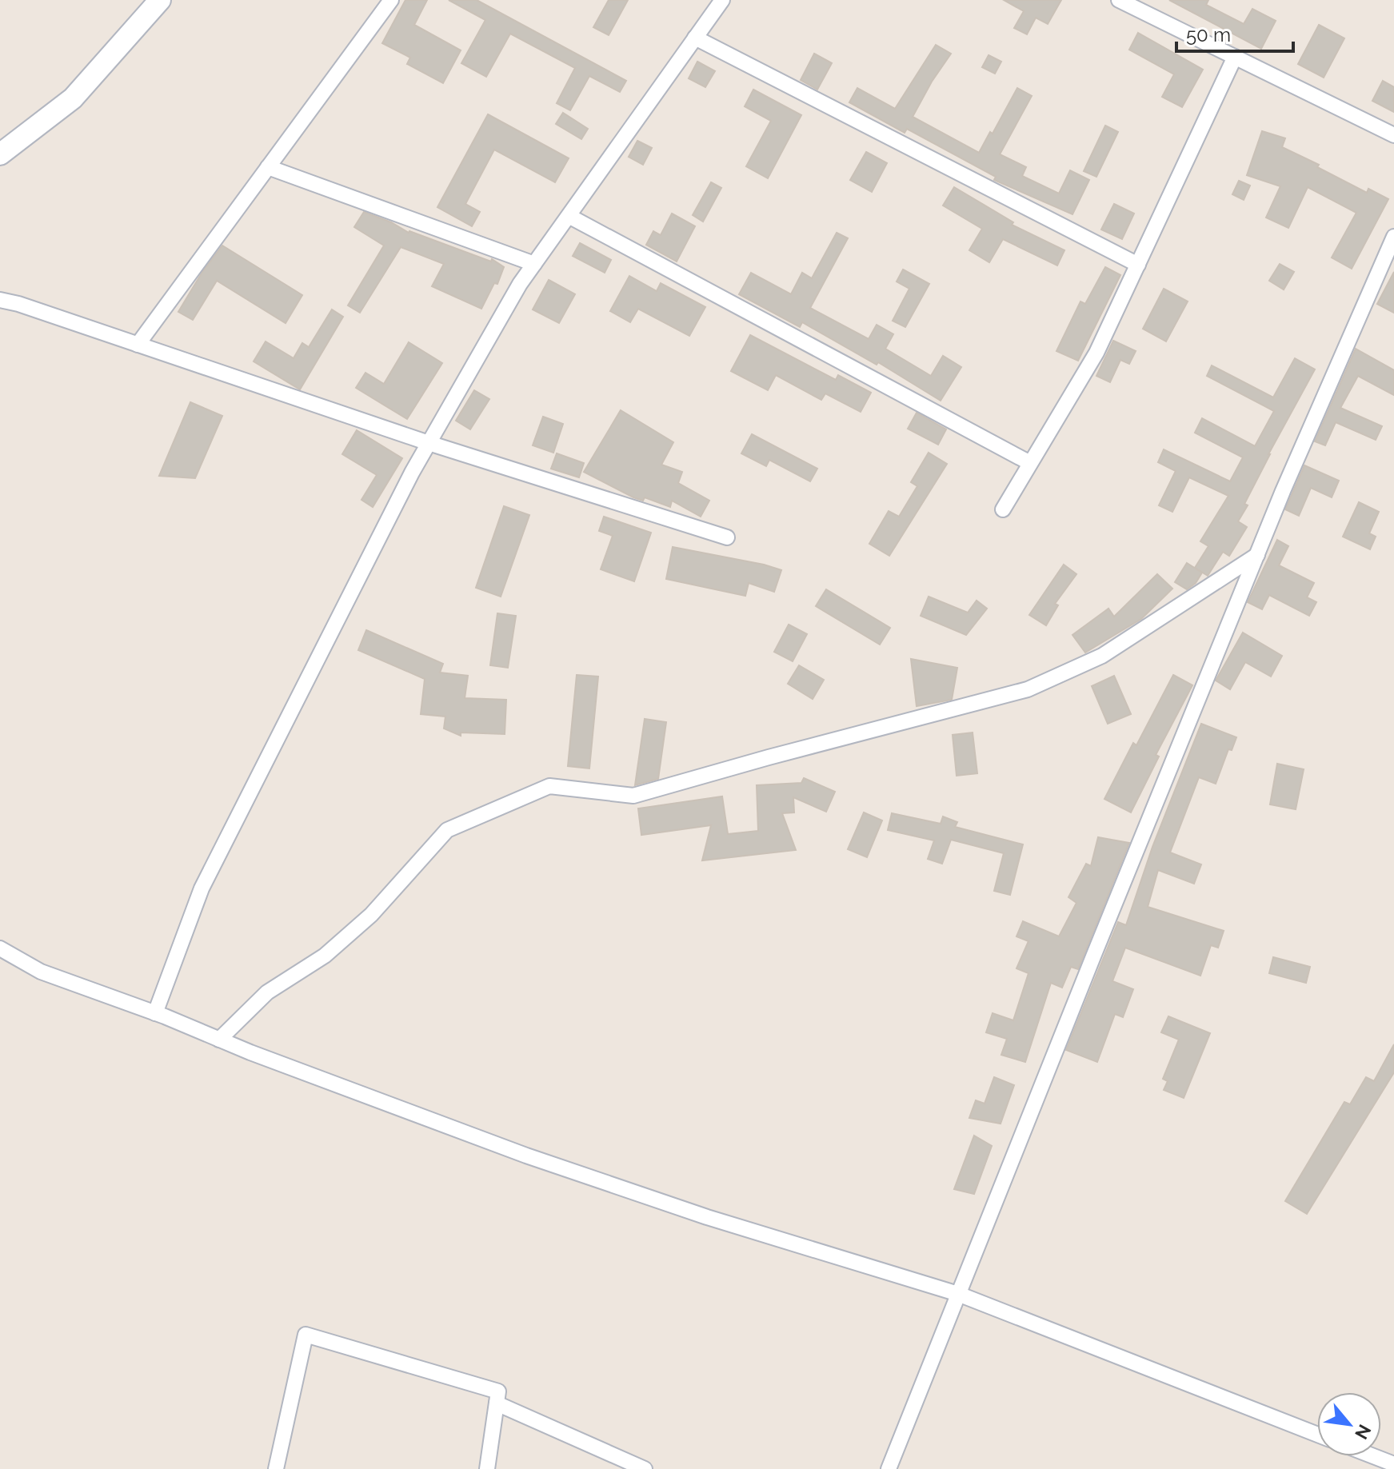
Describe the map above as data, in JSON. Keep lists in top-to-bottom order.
{
  "scale_bar": "50 m",
  "north": "bottom right"
}
